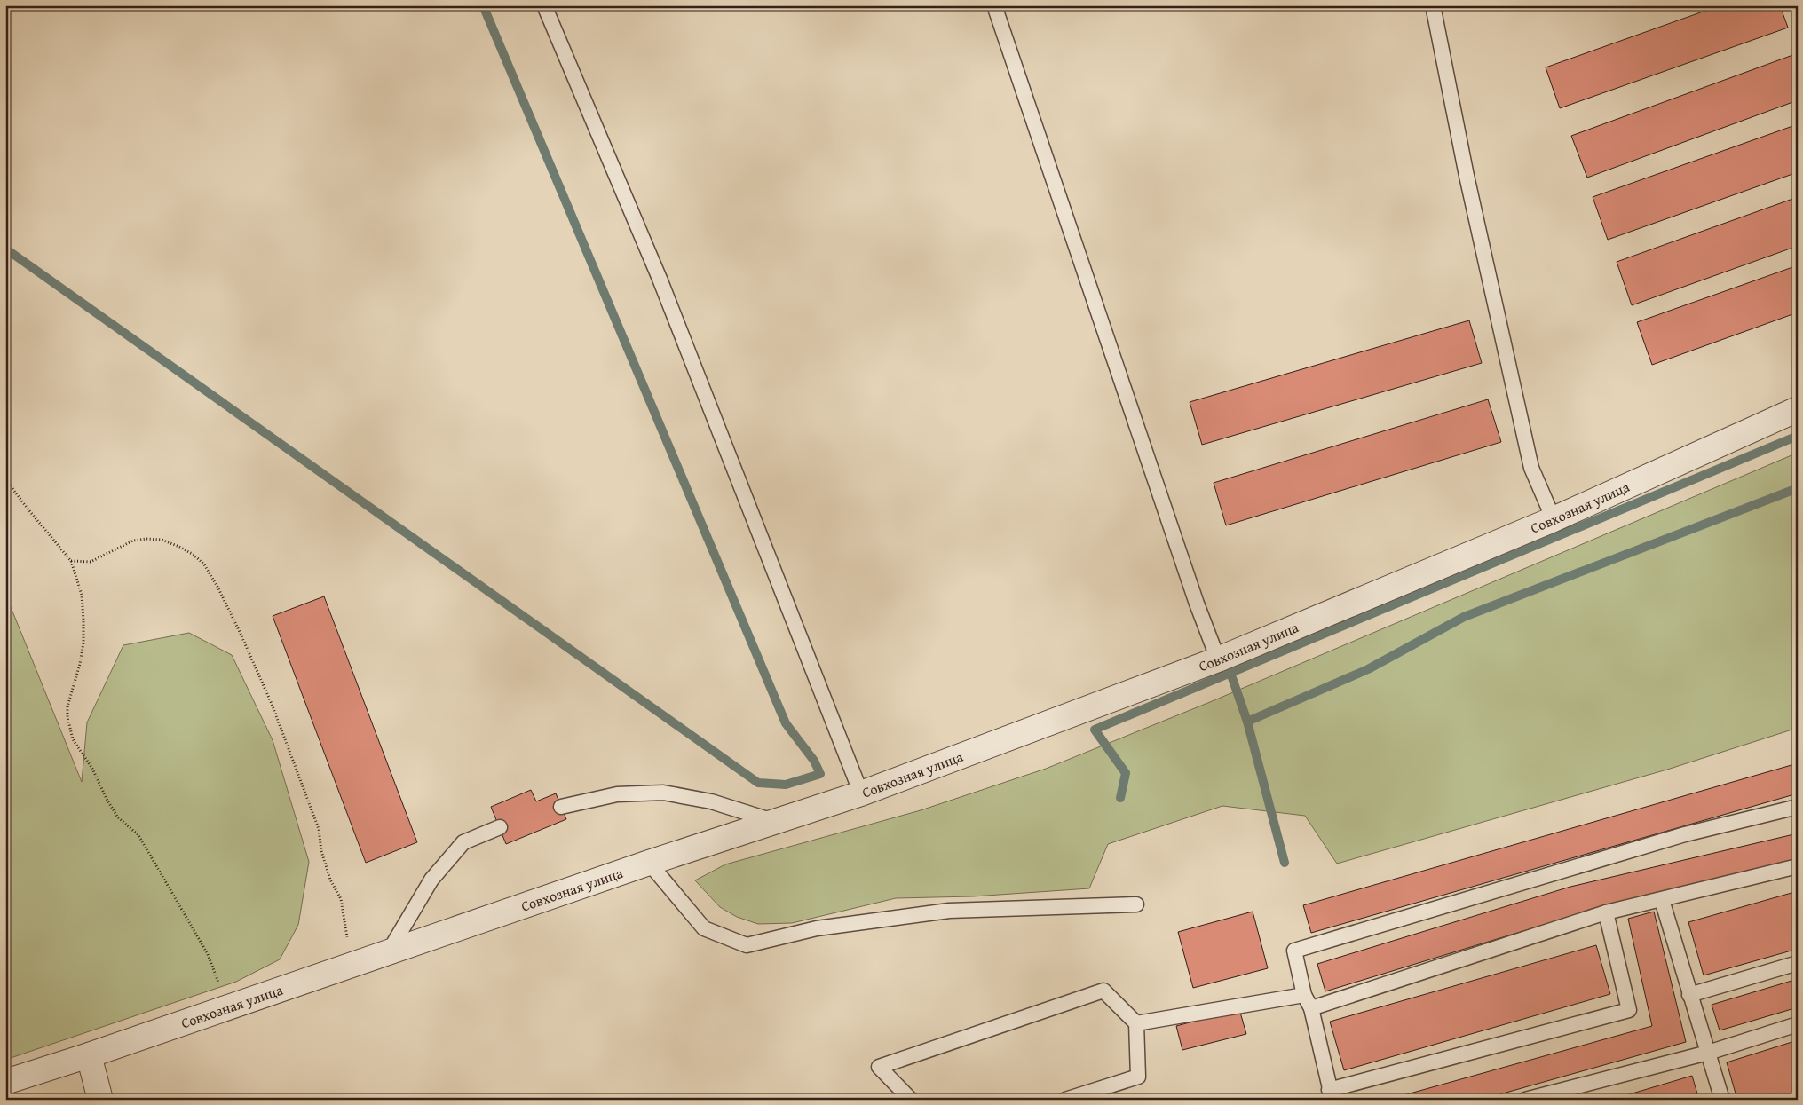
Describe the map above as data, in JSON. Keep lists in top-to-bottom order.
{
  "streets": {
    "street": ["Совхозная улица"]
  }
}
